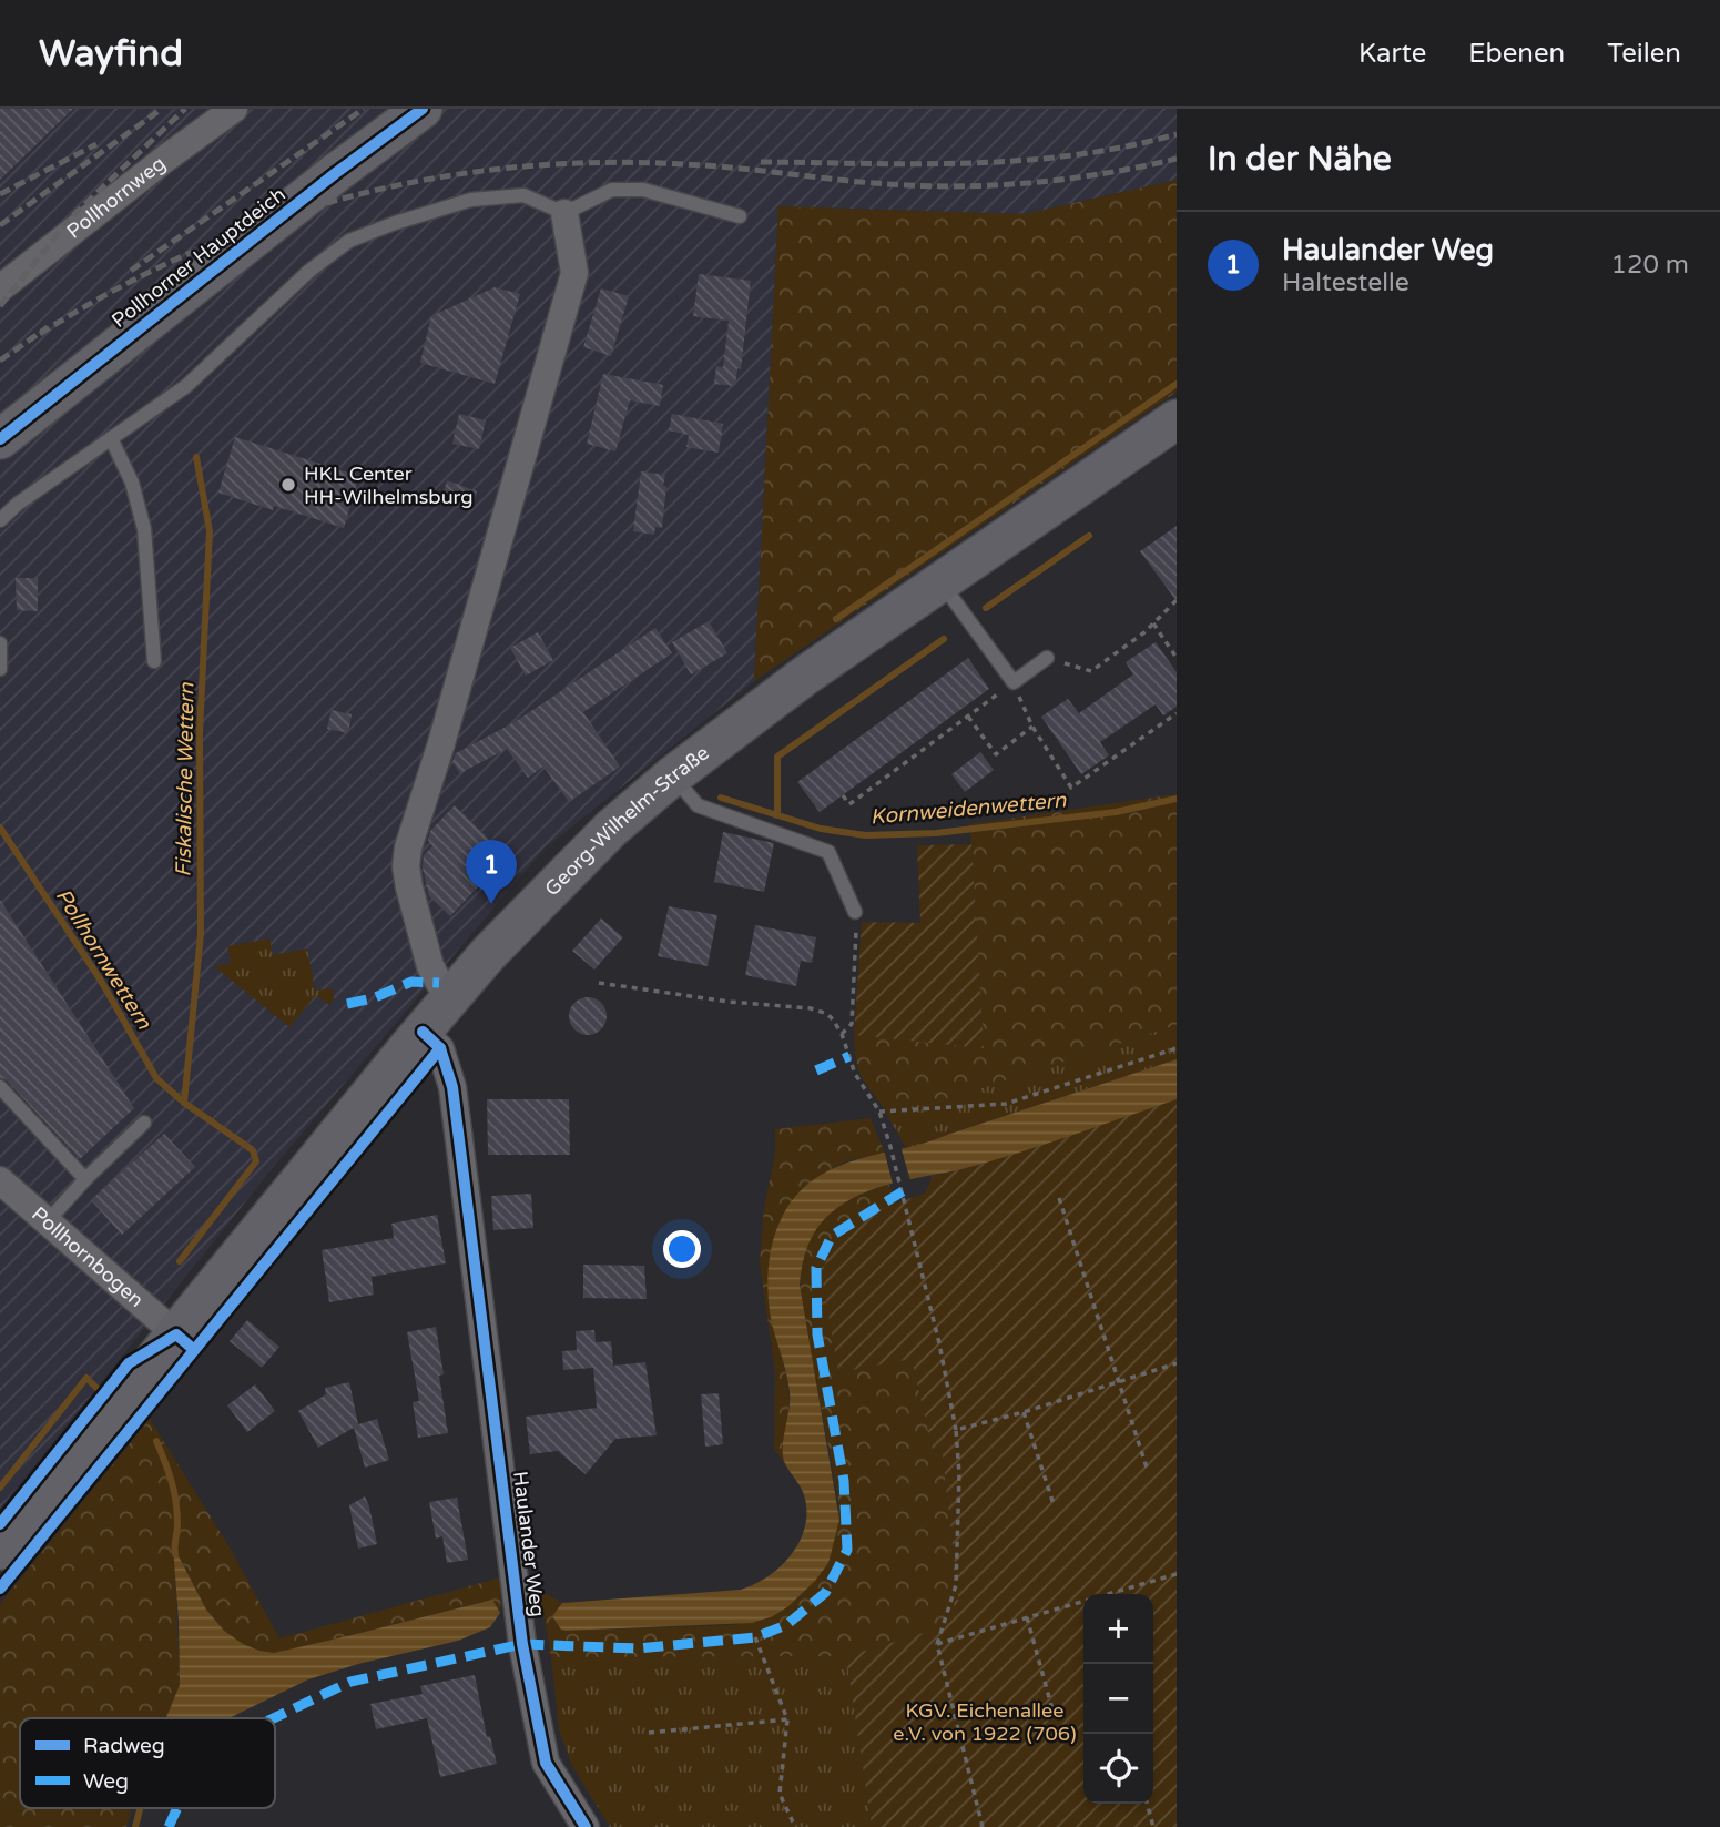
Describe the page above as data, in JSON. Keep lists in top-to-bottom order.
{
  "streets": {
    "main road": ["Pollhorner Hauptdeich", "Georg-Wilhelm-Straße"],
    "street": ["Pollhornweg", "Pollhornbogen", "Haulander Weg"]
  },
  "crossings": [
    ["Georg-Wilhelm-Straße", "Pollhornbogen"],
    ["Georg-Wilhelm-Straße", "Haulander Weg"]
  ],
  "water": ["Fiskalische Wettern", "Kornweidenwettern", "Pollhornwettern"],
  "parks": ["KGV. Eichenallee e.V. von 1922 (706)"],
  "places": ["HKL Center HH-Wilhelmsburg"],
  "legend": ["Radweg", "Weg"],
  "page": {
    "header": "Wayfind",
    "nav": ["Karte", "Ebenen", "Teilen"],
    "heading": "In der Nähe",
    "list": [
      {
        "mark": "1",
        "name": "Haulander Weg",
        "note": "Haltestelle",
        "value": "120 m"
      }
    ],
    "pins": "1",
    "map_buttons": ["+", "−"]
  }
}
